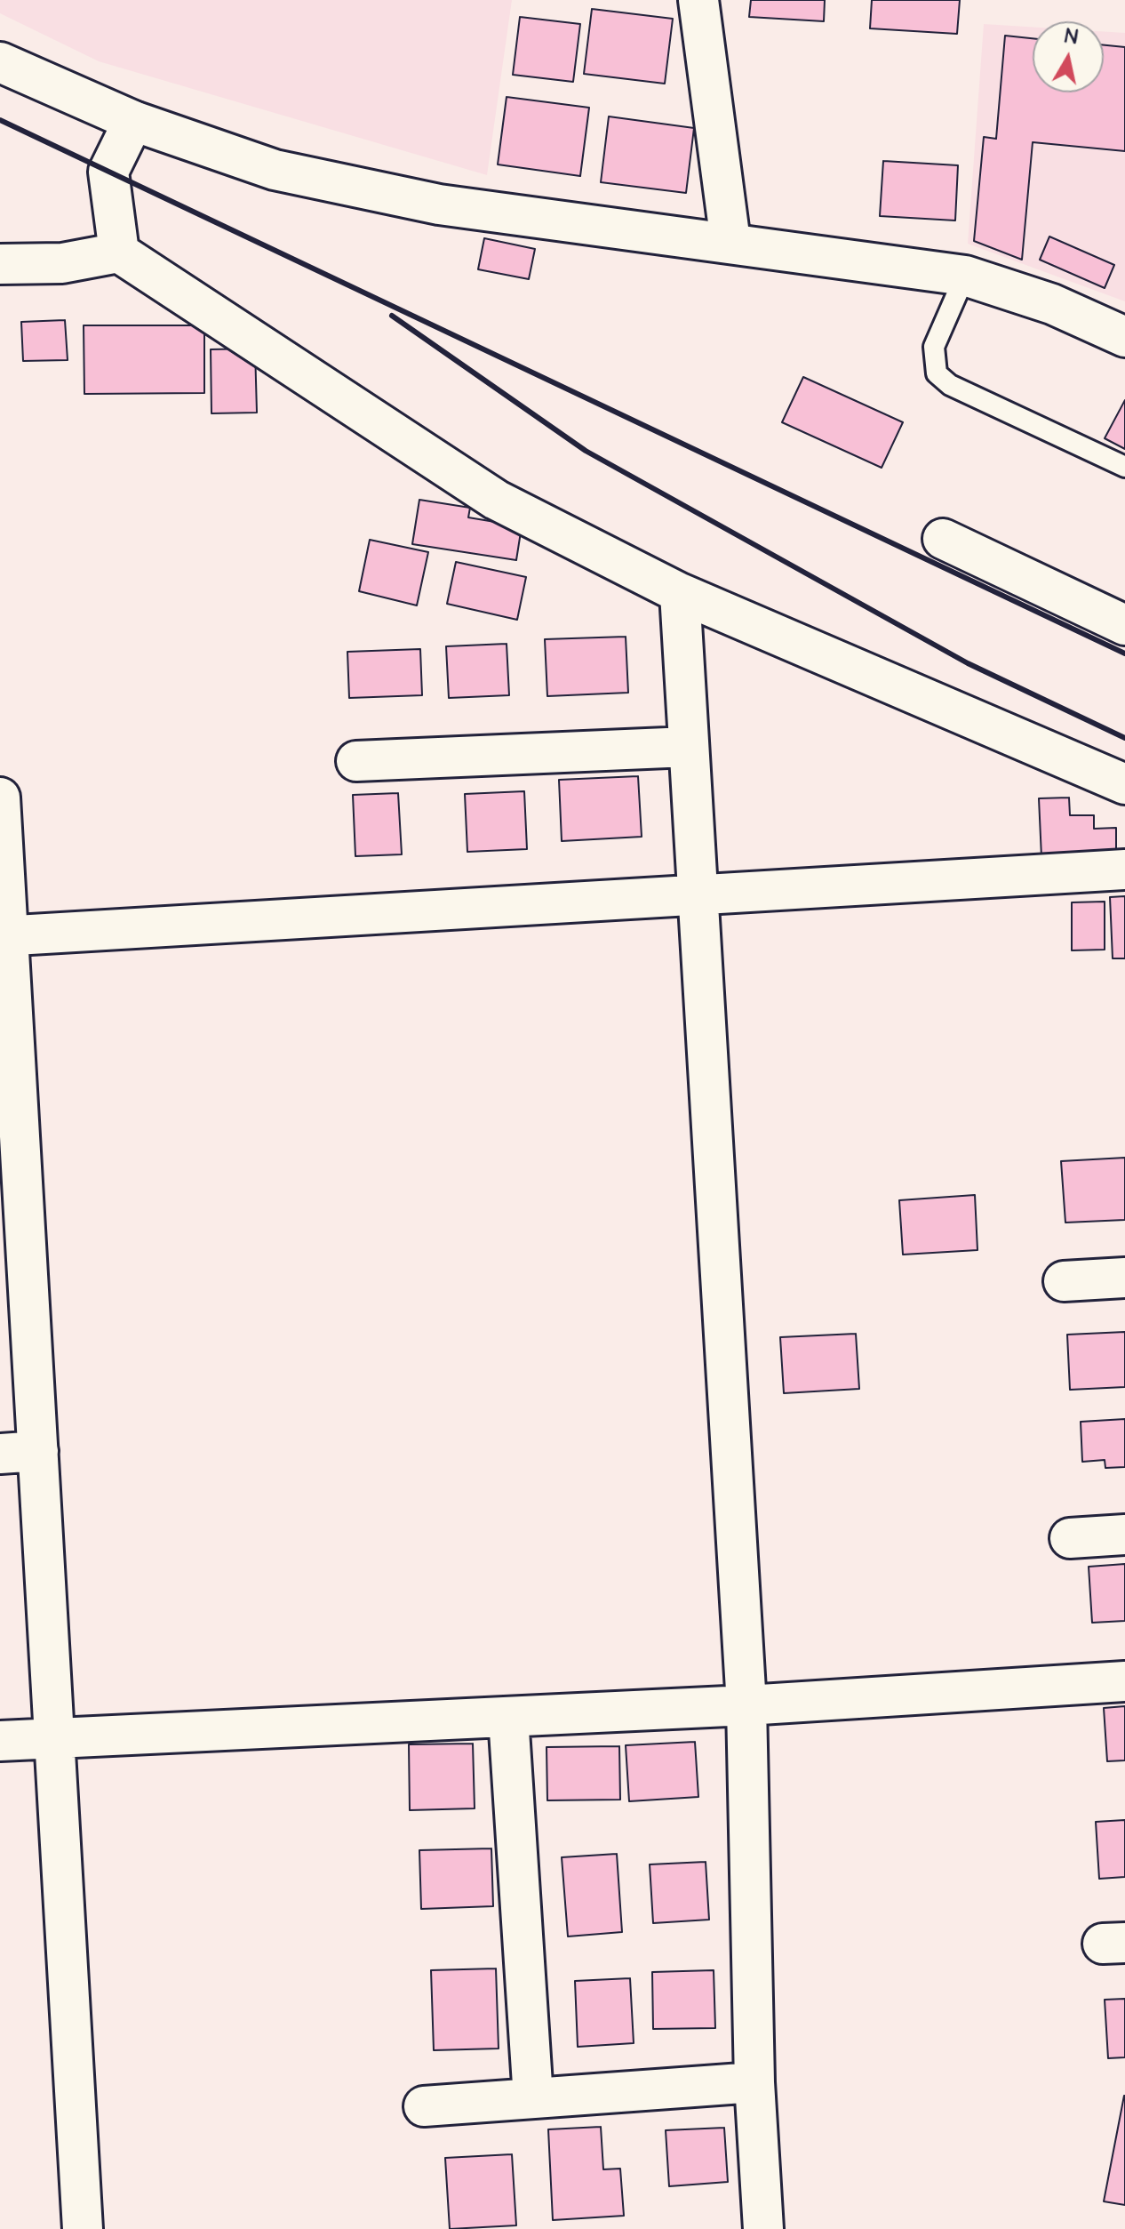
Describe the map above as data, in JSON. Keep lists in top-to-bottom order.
{
  "north": "top"
}
